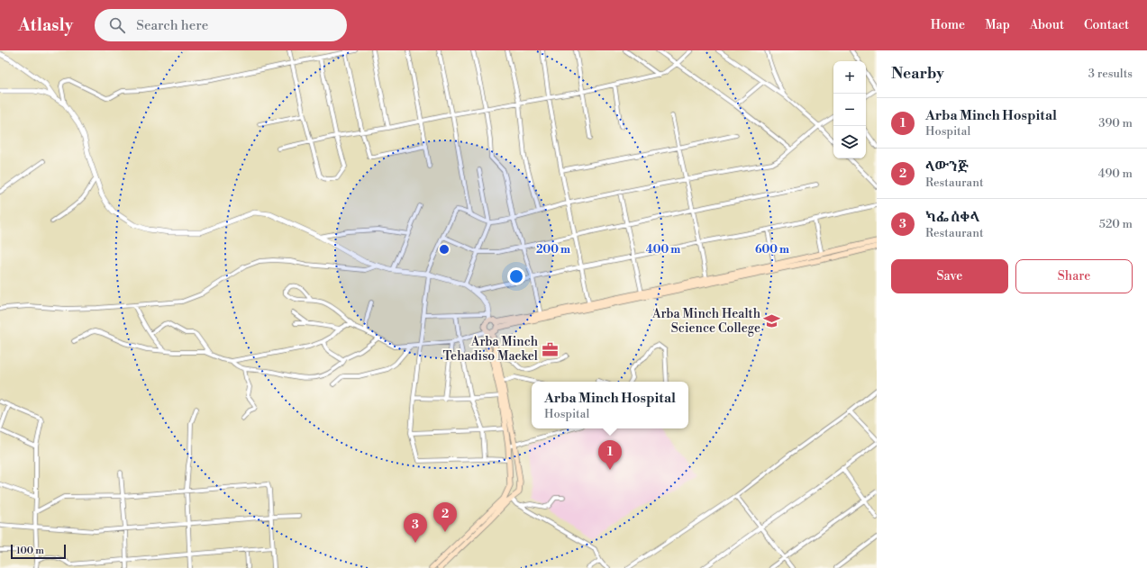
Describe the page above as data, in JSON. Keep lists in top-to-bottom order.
{
  "places": {
    "school or university": ["Arba Minch Health Science College"],
    "office": ["Arba Minch Tehadiso Maekel"]
  },
  "scale_bar": "100 m",
  "page": {
    "header": "Atlasly",
    "search": "Search here",
    "nav": [
      "Home",
      "Map",
      "About",
      "Contact"
    ],
    "heading": ["Nearby", "3 results"],
    "map_buttons": ["+", "−"],
    "list": [
      {
        "mark": "1",
        "name": "Arba Minch Hospital",
        "note": "Hospital",
        "value": "390 m"
      },
      {
        "mark": "2",
        "name": "ላውንጅ",
        "note": "Restaurant",
        "value": "490 m"
      },
      {
        "mark": "3",
        "name": "ካፌ ሰቀላ",
        "note": "Restaurant",
        "value": "520 m"
      }
    ],
    "buttons": ["Save", "Share"],
    "popup": ["Arba Minch Hospital", "Hospital"],
    "pins": ["1", "2", "3"],
    "scale": "100 m"
  },
  "rings": ["200 m", "400 m", "600 m"]
}
